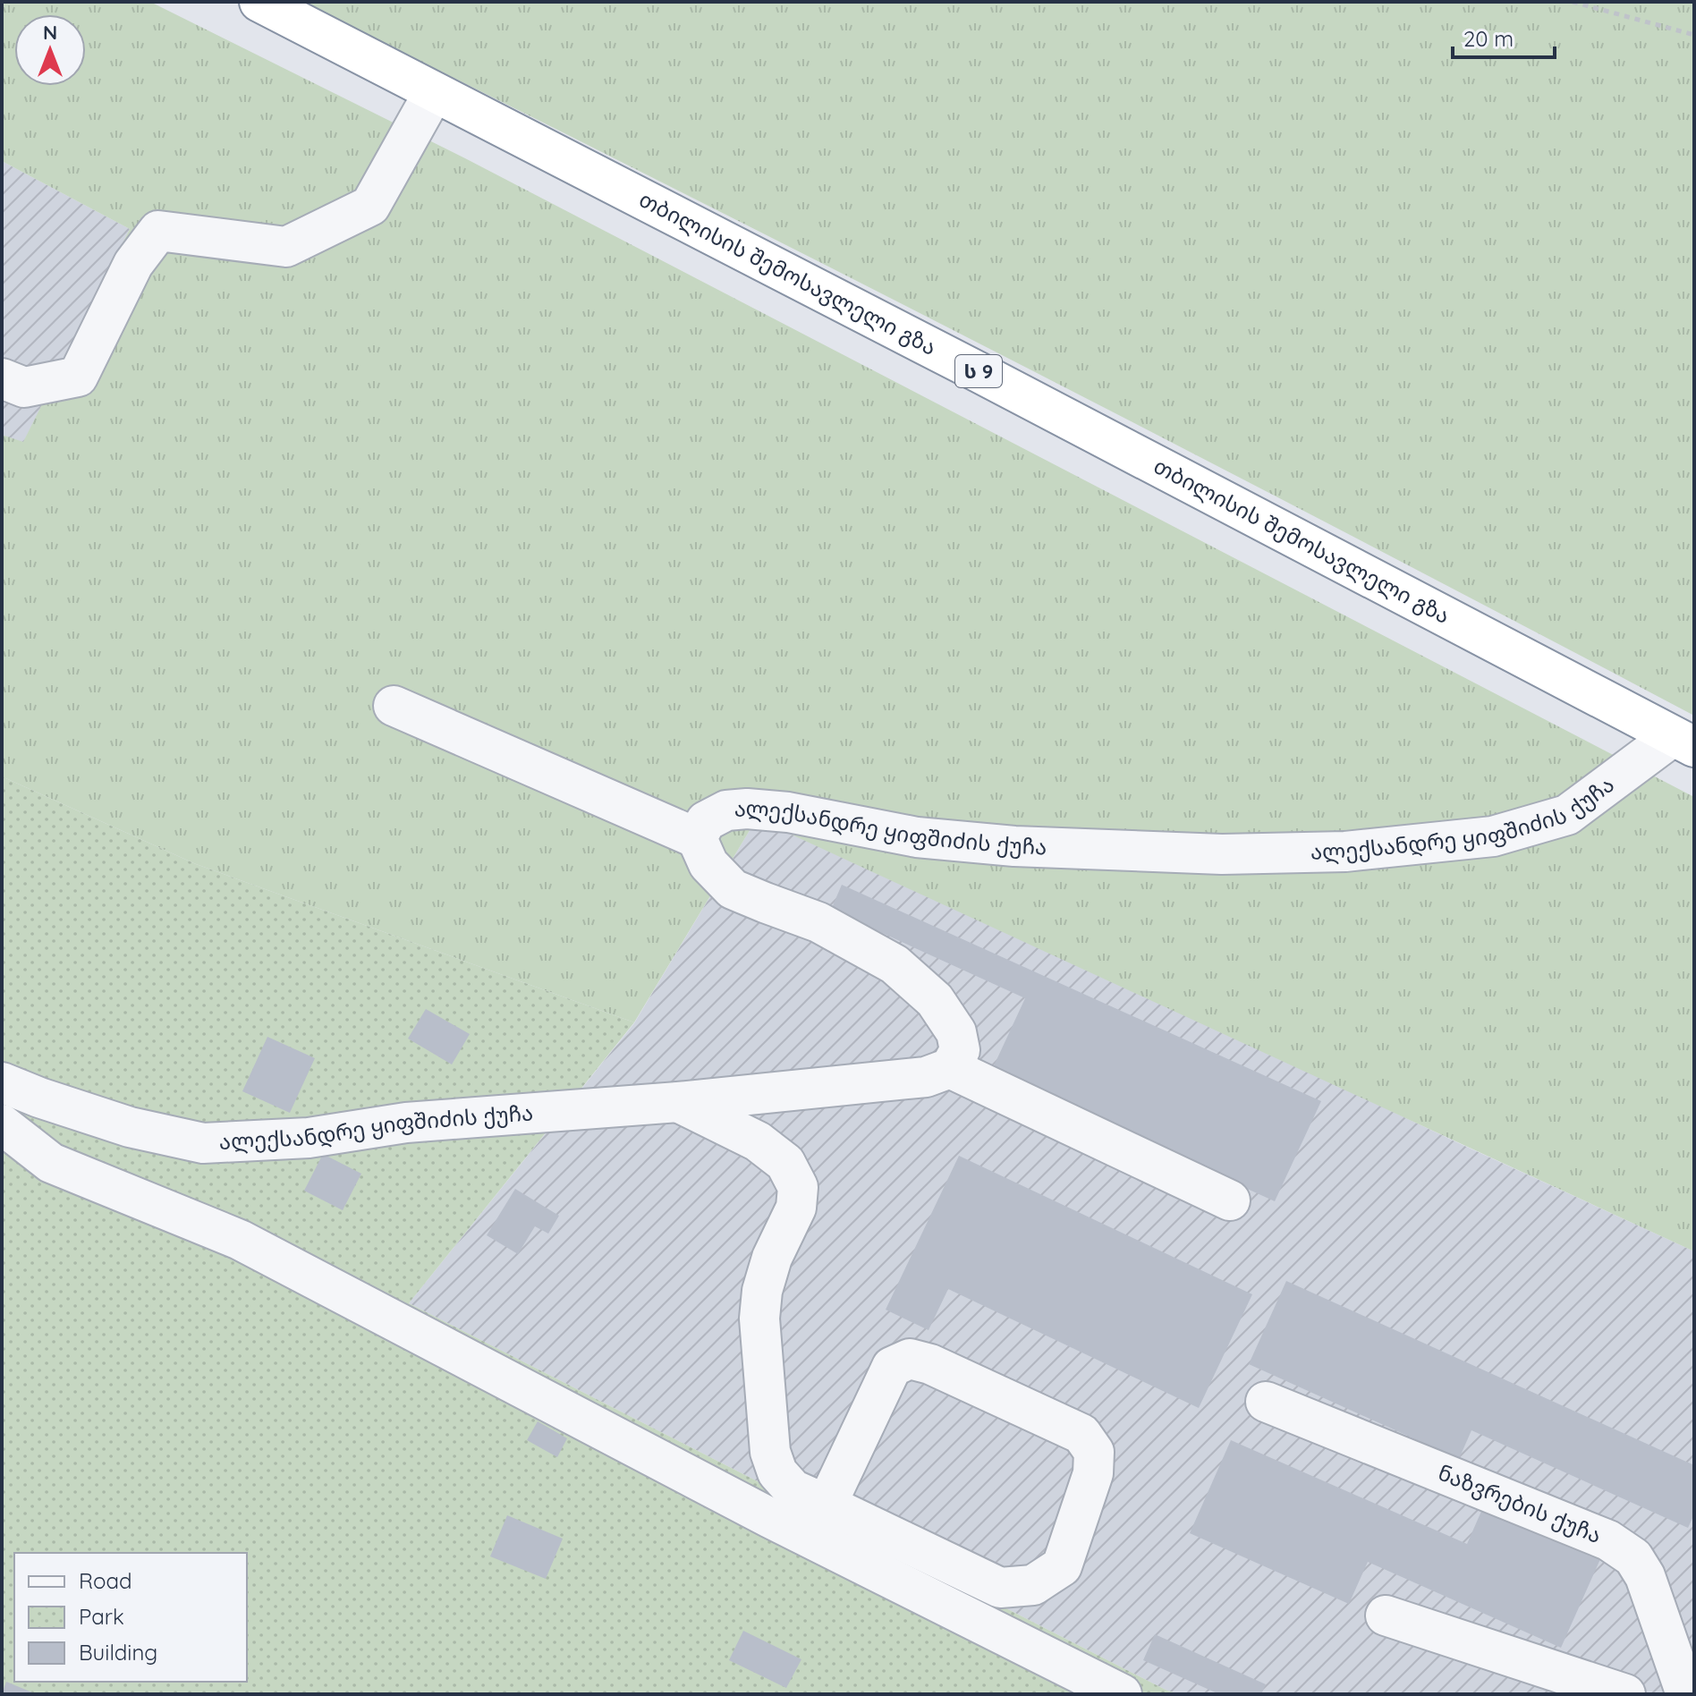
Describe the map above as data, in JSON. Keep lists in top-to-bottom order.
{
  "streets": {
    "highway": ["თბილისის შემოსავლელი გზა", "ს 9"],
    "street": ["ალექსანდრე ყიფშიძის ქუჩა", "ნაზვრების ქუჩა"]
  },
  "crossings": [
    ["თბილისის შემოსავლელი გზა", "ალექსანდრე ყიფშიძის ქუჩა"]
  ],
  "legend": ["Road", "Park", "Building"],
  "scale_bar": "20 m",
  "north": "top"
}
